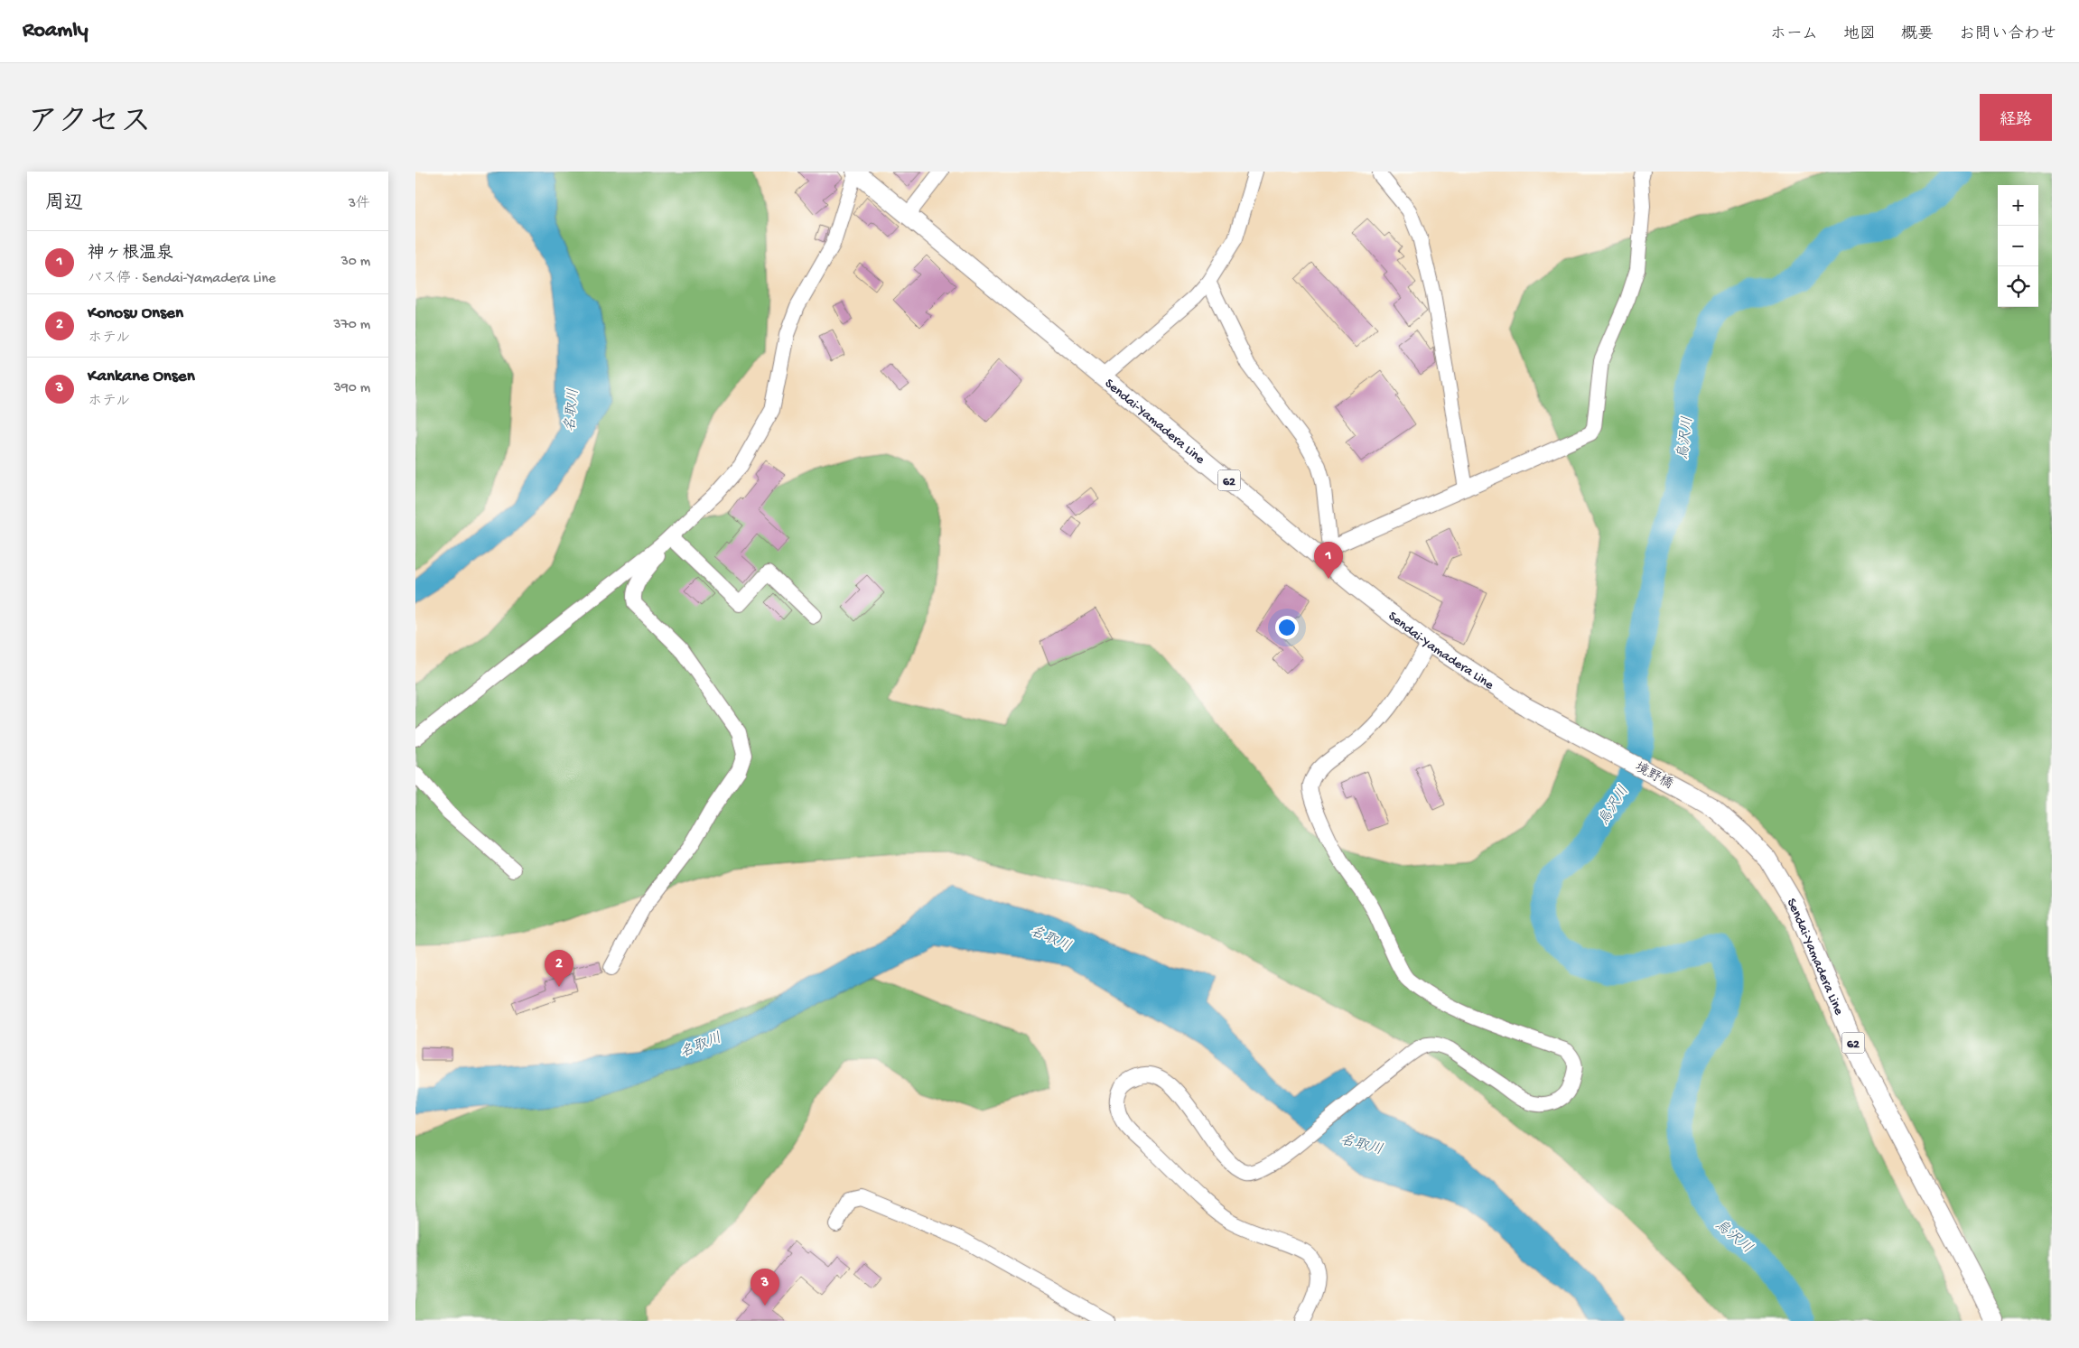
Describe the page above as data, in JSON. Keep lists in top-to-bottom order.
{
  "streets": {
    "main road": ["Sendai-Yamadera Line", "62", "境野橋"]
  },
  "crossings": [
    ["Sendai-Yamadera Line", "境野橋"]
  ],
  "water": ["名取川", "烏沢川"],
  "page": {
    "header": "Roamly",
    "nav": [
      "ホーム",
      "地図",
      "概要",
      "お問い合わせ"
    ],
    "title": "アクセス",
    "buttons": "経路",
    "heading": ["周辺", "3件"],
    "map_buttons": ["+", "−"],
    "list": [
      {
        "mark": "1",
        "name": "神ヶ根温泉",
        "note": "バス停 · Sendai-Yamadera Line",
        "value": "30 m"
      },
      {
        "mark": "2",
        "name": "Konosu Onsen",
        "note": "ホテル",
        "value": "370 m"
      },
      {
        "mark": "3",
        "name": "Kankane Onsen",
        "note": "ホテル",
        "value": "390 m"
      }
    ],
    "pins": ["1", "2", "3"]
  }
}
